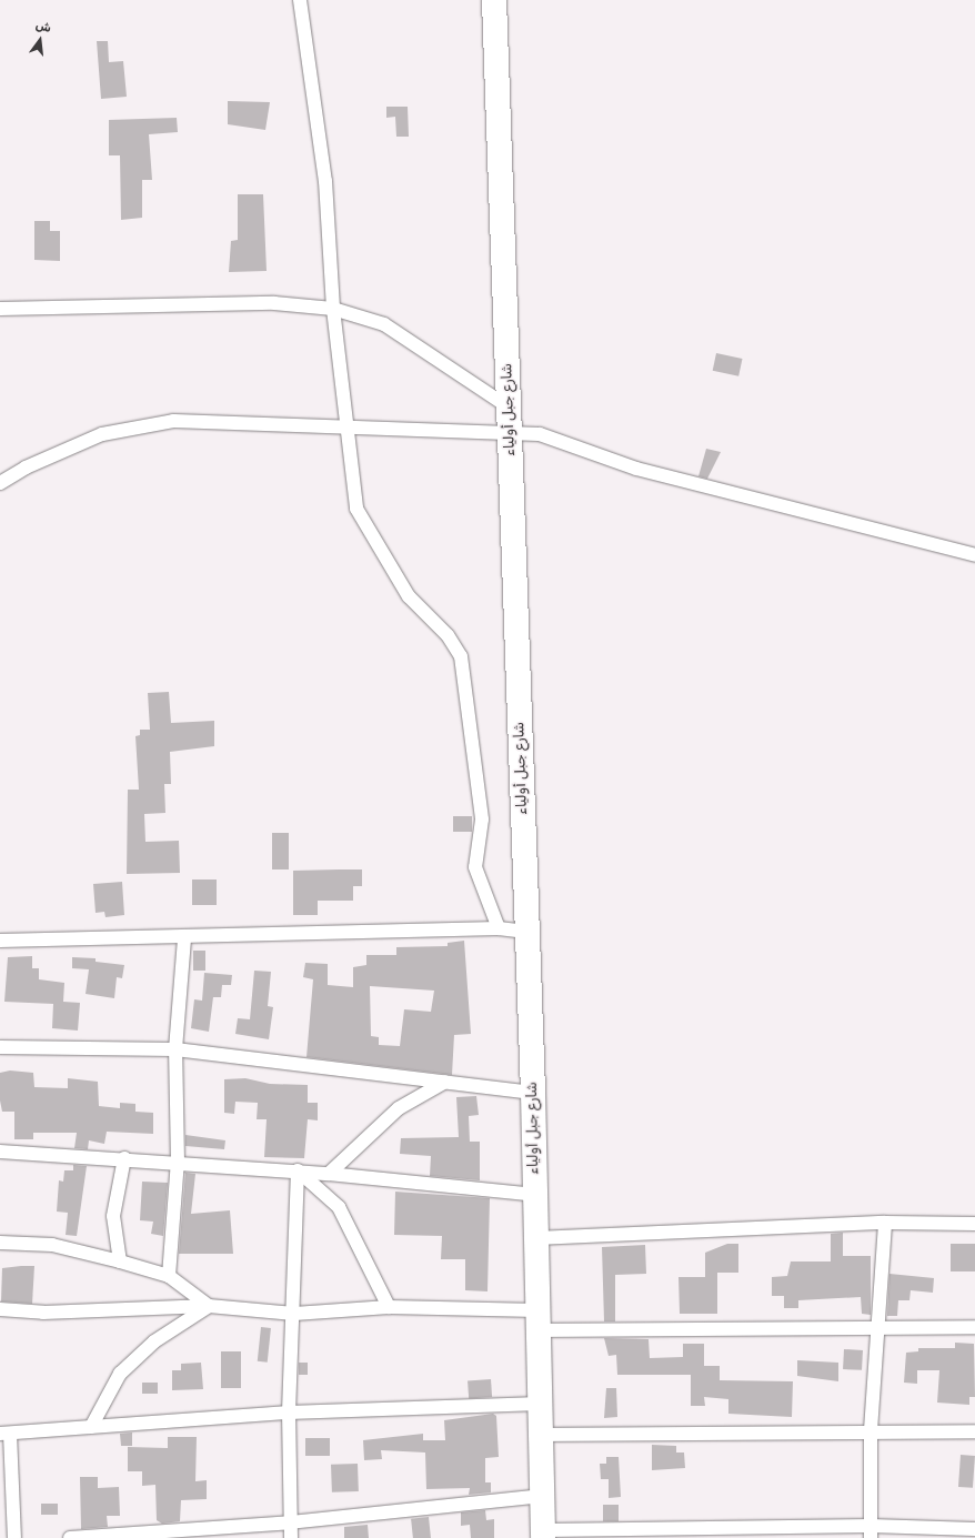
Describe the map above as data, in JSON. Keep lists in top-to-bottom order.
{
  "streets": {
    "highway": ["شارع جبل أولياء"]
  },
  "north": "top"
}
